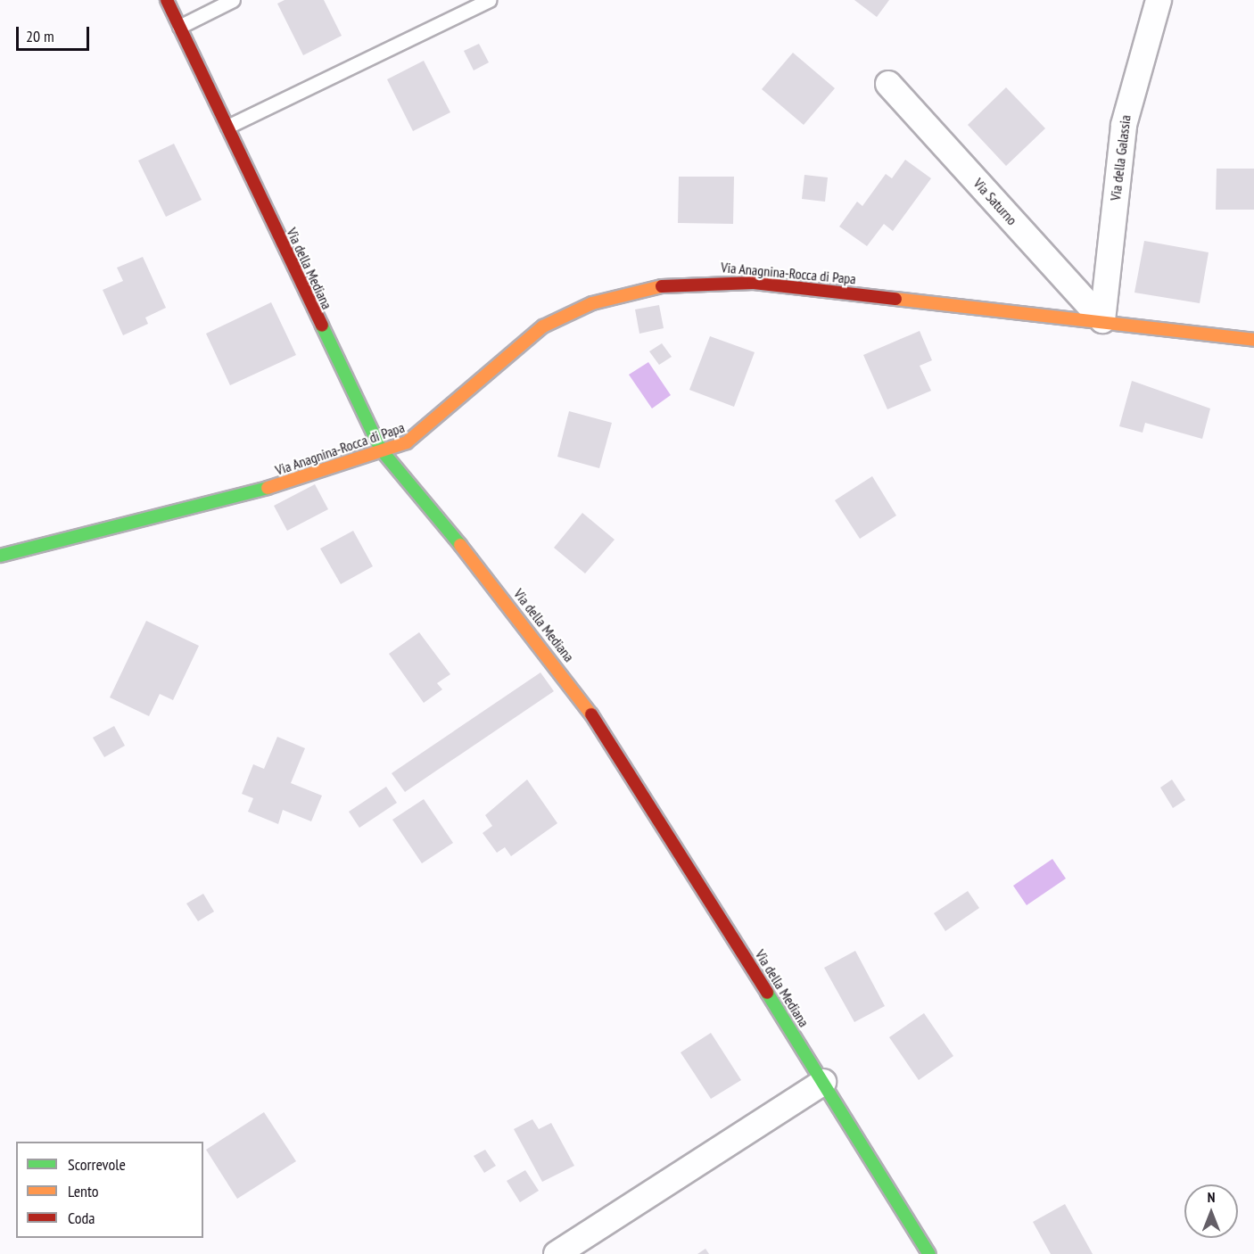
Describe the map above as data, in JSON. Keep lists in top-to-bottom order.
{
  "streets": {
    "street": [
      "Via della Galassia",
      "Via Saturno",
      "Via della Mediana",
      "Via Anagnina-Rocca di Papa"
    ]
  },
  "crossings": [
    ["Via della Galassia", "Via Saturno"],
    ["Via della Galassia", "Via Anagnina-Rocca di Papa"],
    ["Via Saturno", "Via Anagnina-Rocca di Papa"],
    ["Via della Mediana", "Via Anagnina-Rocca di Papa"]
  ],
  "legend": ["Scorrevole", "Lento", "Coda"],
  "scale_bar": "20 m",
  "north": "top"
}
